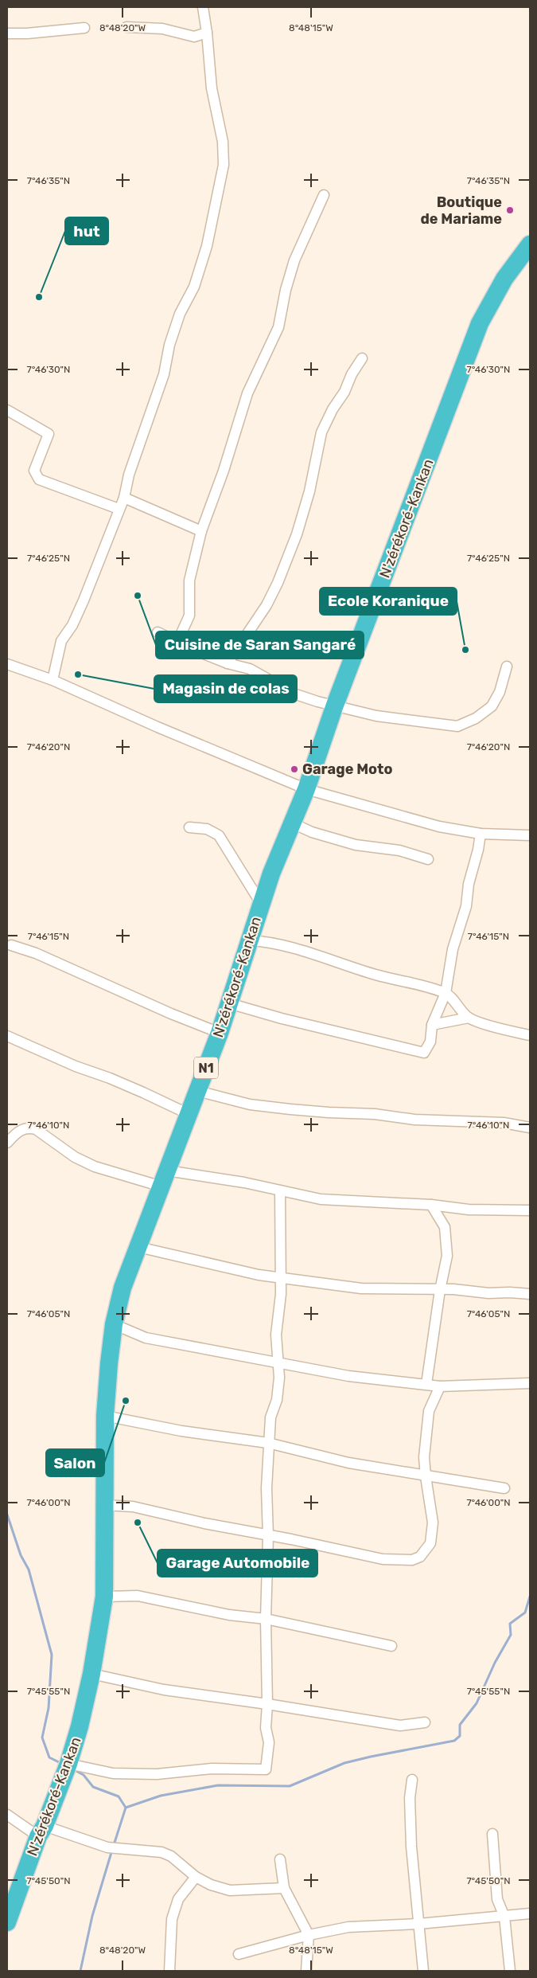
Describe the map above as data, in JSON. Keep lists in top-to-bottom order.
{
  "streets": {
    "highway": ["N'zérékoré-Kankan", "N1"]
  },
  "places": [
    "Boutique de Mariame",
    "hut",
    "Cuisine de Saran Sangaré",
    "Ecole Koranique",
    "Magasin de colas",
    "Garage Moto",
    "Salon",
    "Garage Automobile"
  ],
  "coordinates": [
    "8°48'20\"W",
    "8°48'15\"W",
    "7°46'35\"N",
    "7°46'30\"N",
    "7°46'25\"N",
    "7°46'20\"N",
    "7°46'15\"N",
    "7°46'10\"N",
    "7°46'05\"N",
    "7°46'00\"N",
    "7°45'55\"N",
    "7°45'50\"N"
  ]
}
